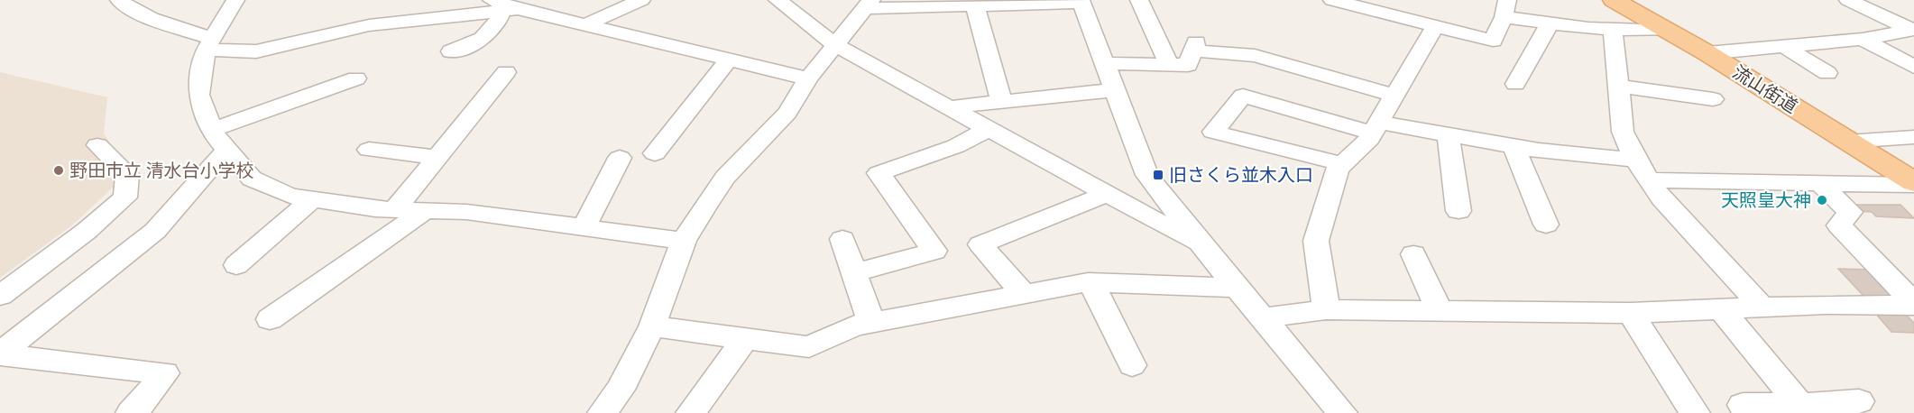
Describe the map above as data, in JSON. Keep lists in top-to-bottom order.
{
  "streets": {
    "main road": ["流山街道"]
  },
  "places": {
    "other": ["野田市立 清水台小学校", "天照皇大神"],
    "transit": ["旧さくら並木入口"]
  }
}
